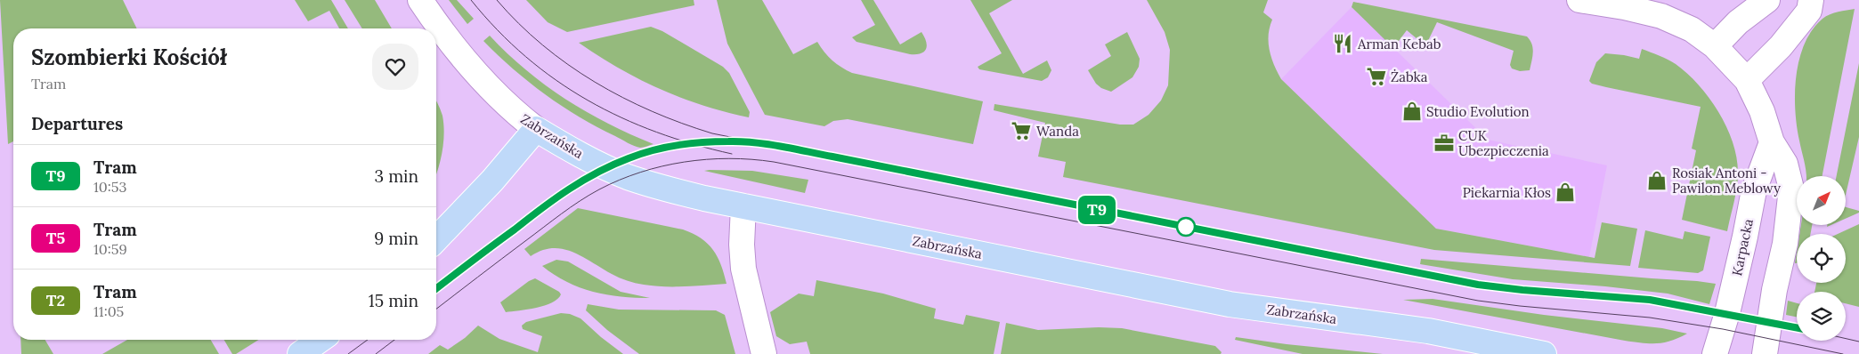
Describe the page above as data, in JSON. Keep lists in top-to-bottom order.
{
  "streets": {
    "main road": ["Zabrzańska"],
    "street": ["Karpacka"]
  },
  "places": {
    "restaurant": ["Arman Kebab"],
    "supermarket": ["Żabka", "Wanda"],
    "shop": ["Studio Evolution", "Rosiak Antoni - Pawilon Meblowy", "Piekarnia Kłos"],
    "office": ["CUK Ubezpieczenia"]
  },
  "lines": ["tram line T9"],
  "north": "top right",
  "page": {
    "on_map": "T9",
    "heading": [
      ["Szombierki Kościół", "Tram"],
      "Departures"
    ],
    "list": [
      {
        "mark": "T9",
        "name": "Tram",
        "note": "10:53",
        "value": "3 min"
      },
      {
        "mark": "T5",
        "name": "Tram",
        "note": "10:59",
        "value": "9 min"
      },
      {
        "mark": "T2",
        "name": "Tram",
        "note": "11:05",
        "value": "15 min"
      }
    ]
  }
}
